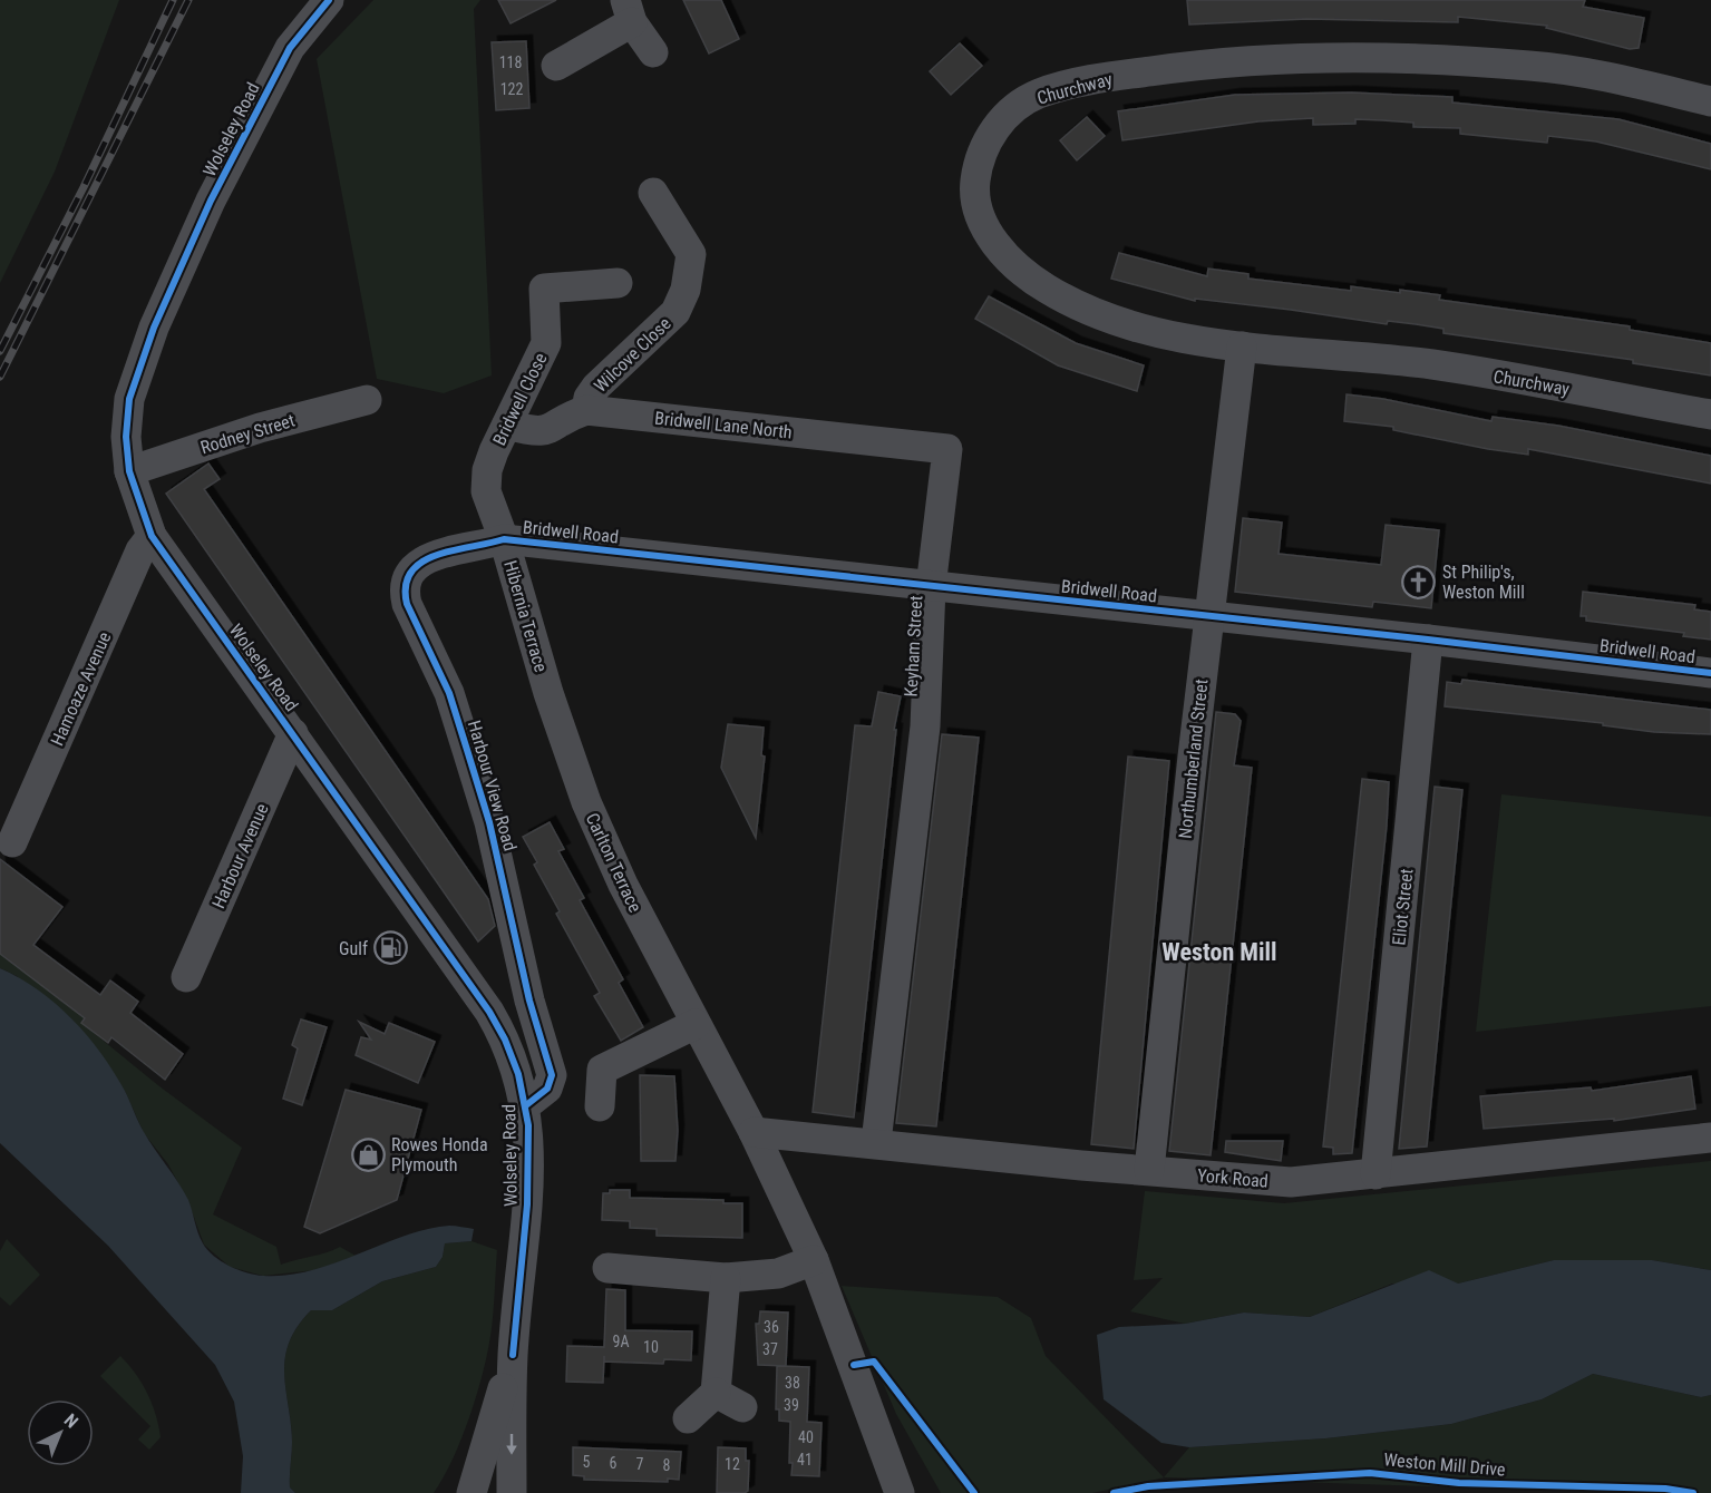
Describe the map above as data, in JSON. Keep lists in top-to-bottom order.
{
  "streets": {
    "street": [
      "Churchway",
      "Wolseley Road",
      "Wilcove Close",
      "Bridwell Close",
      "Bridwell Lane North",
      "Rodney Street",
      "Bridwell Road",
      "Hibernia Terrace",
      "Keyham Street",
      "Hamoaze Avenue",
      "Northumberland Street",
      "Harbour View Road",
      "Harbour Avenue",
      "Carlton Terrace",
      "Eliot Street",
      "York Road"
    ],
    "cycle path": ["Weston Mill Drive"]
  },
  "crossings": [
    ["Churchway", "Northumberland Street"],
    ["Wolseley Road", "Rodney Street"],
    ["Wolseley Road", "Hamoaze Avenue"],
    ["Wolseley Road", "Harbour View Road"],
    ["Wolseley Road", "Harbour Avenue"],
    ["Wilcove Close", "Bridwell Lane North"],
    ["Bridwell Close", "Bridwell Road"],
    ["Bridwell Close", "Hibernia Terrace"],
    ["Bridwell Close", "Harbour View Road"],
    ["Bridwell Lane North", "Keyham Street"],
    ["Bridwell Road", "Hibernia Terrace"],
    ["Bridwell Road", "Keyham Street"],
    ["Bridwell Road", "Northumberland Street"],
    ["Bridwell Road", "Harbour View Road"],
    ["Bridwell Road", "Eliot Street"],
    ["Hibernia Terrace", "Harbour View Road"],
    ["Hibernia Terrace", "Carlton Terrace"],
    ["Keyham Street", "York Road"],
    ["Northumberland Street", "York Road"],
    ["Carlton Terrace", "York Road"],
    ["Eliot Street", "York Road"]
  ],
  "districts": ["Weston Mill"],
  "places": {
    "church": ["St Philip's, Weston Mill"],
    "fuel station": ["Gulf"],
    "shop": ["Rowes Honda Plymouth"]
  },
  "house_numbers": [
    "118",
    "122",
    "36",
    "9A",
    "10",
    "37",
    "38",
    "39",
    "40",
    "41",
    "5",
    "6",
    "7",
    "12",
    "8"
  ],
  "north": "top right"
}
